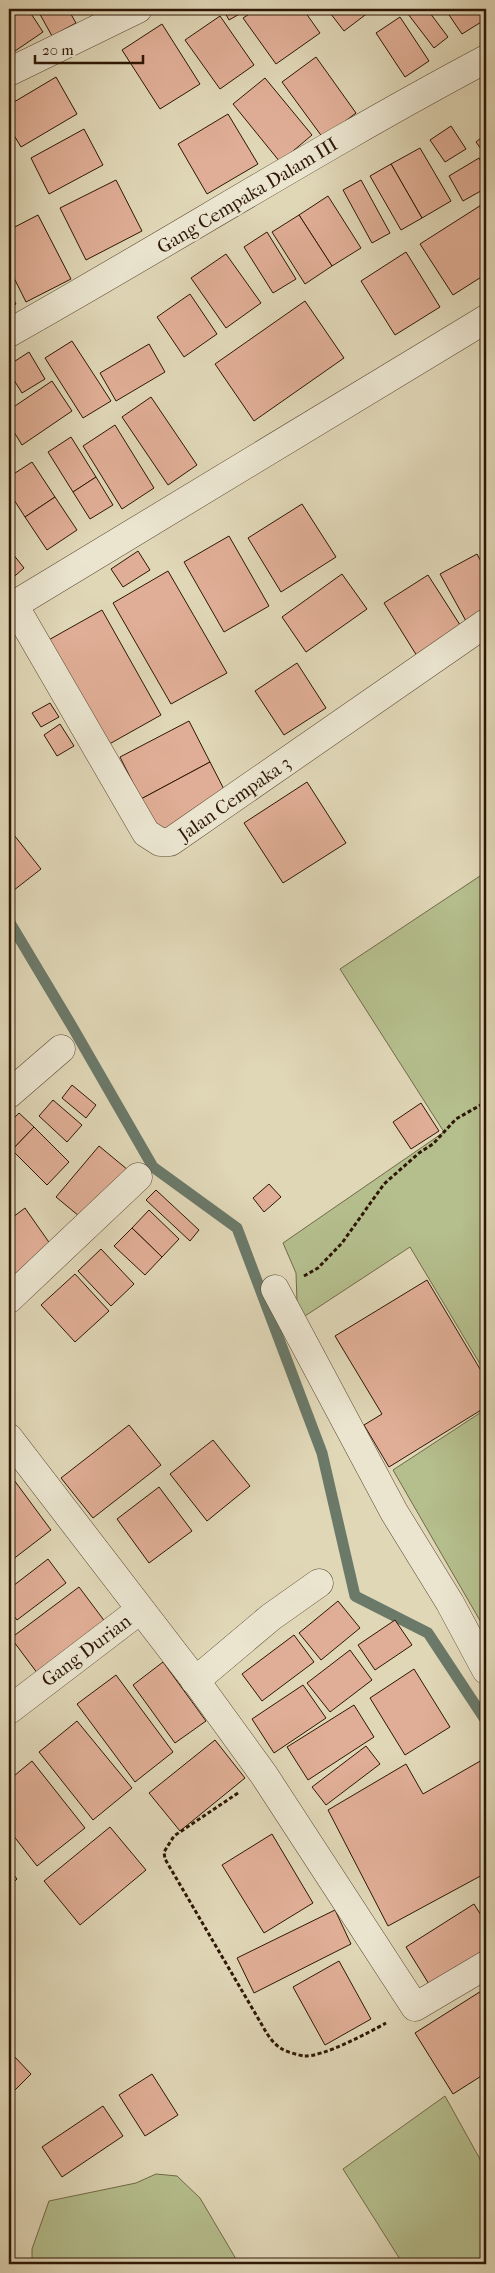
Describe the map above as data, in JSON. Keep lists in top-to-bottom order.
{
  "streets": {
    "street": ["Gang Cempaka Dalam III", "Jalan Cempaka 3", "Gang Durian"]
  },
  "scale_bar": "20 m"
}
